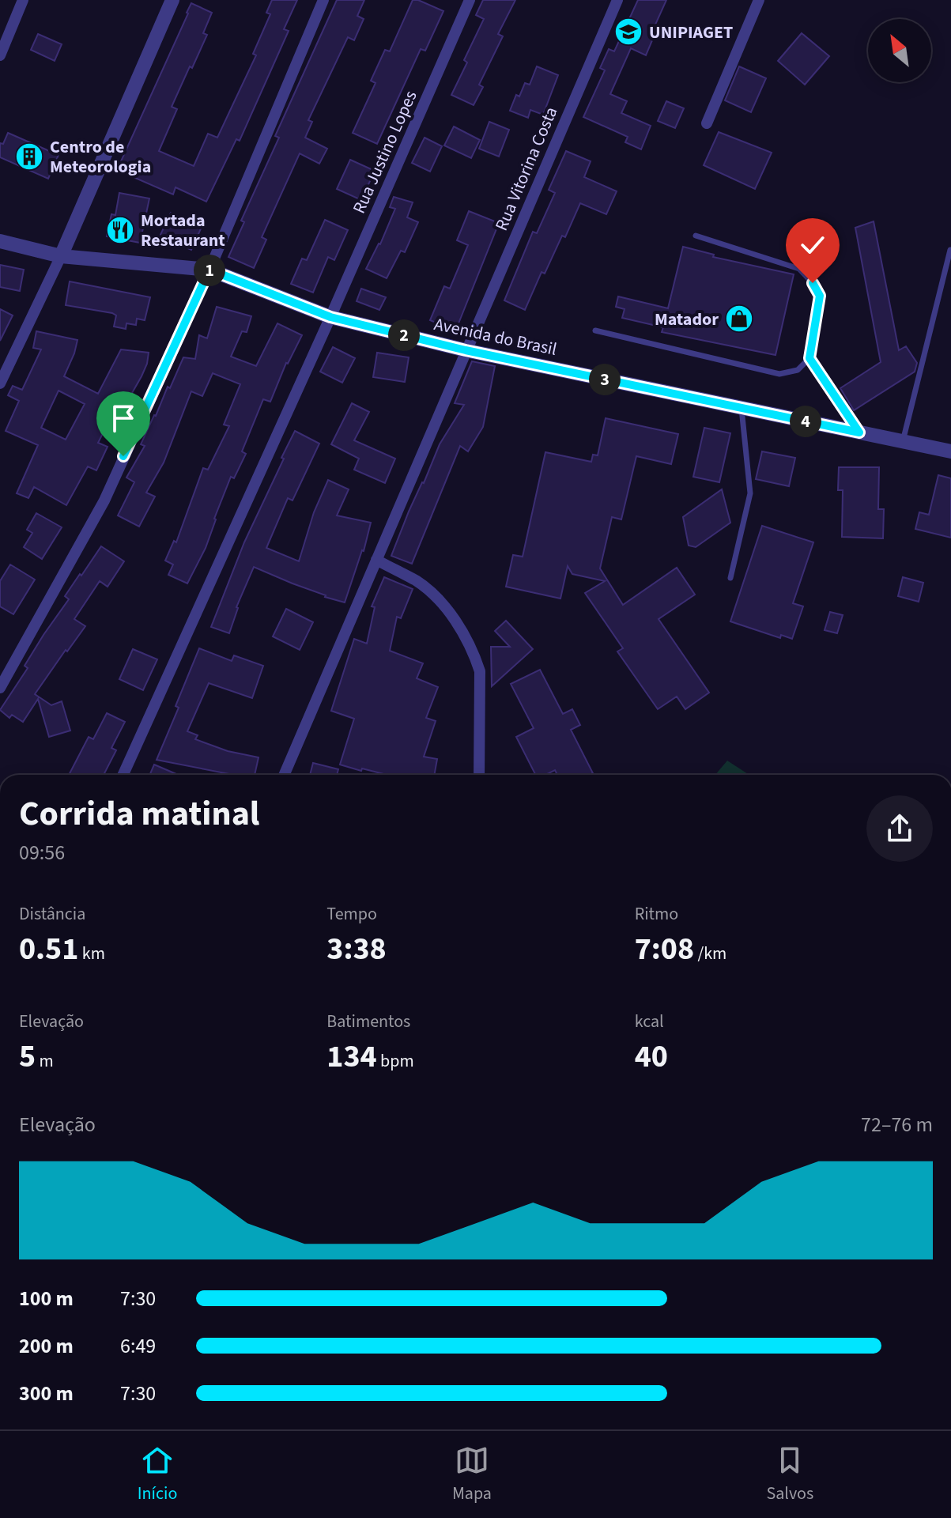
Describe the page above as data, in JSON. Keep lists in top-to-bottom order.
{
  "streets": {
    "street": ["Rua Justino Lopes", "Rua Vitorina Costa", "Avenida do Brasil"]
  },
  "crossings": [
    ["Rua Justino Lopes", "Avenida do Brasil"],
    ["Rua Vitorina Costa", "Avenida do Brasil"]
  ],
  "places": {
    "school or university": ["UNIPIAGET"],
    "building": ["Centro de Meteorologia"],
    "restaurant": ["Mortada Restaurant"],
    "shop": ["Matador"]
  },
  "north": "top left",
  "page": {
    "pins": [
      "1",
      "2",
      "3",
      "4"
    ],
    "heading": ["Corrida matinal", "09:56"],
    "stats": [
      ["Distância", "0.51 km"],
      ["Tempo", "3:38"],
      ["Ritmo", "7:08 /km"],
      ["Elevação", "5 m"],
      ["Batimentos", "134 bpm"],
      ["kcal", "40"]
    ],
    "chart": ["Elevação", "72–76 m"],
    "list": [
      {
        "name": "100 m",
        "note": "7:30"
      },
      {
        "name": "200 m",
        "note": "6:49"
      },
      {
        "name": "300 m",
        "note": "7:30"
      }
    ],
    "tabs": ["Início", "Mapa", "Salvos"]
  }
}
